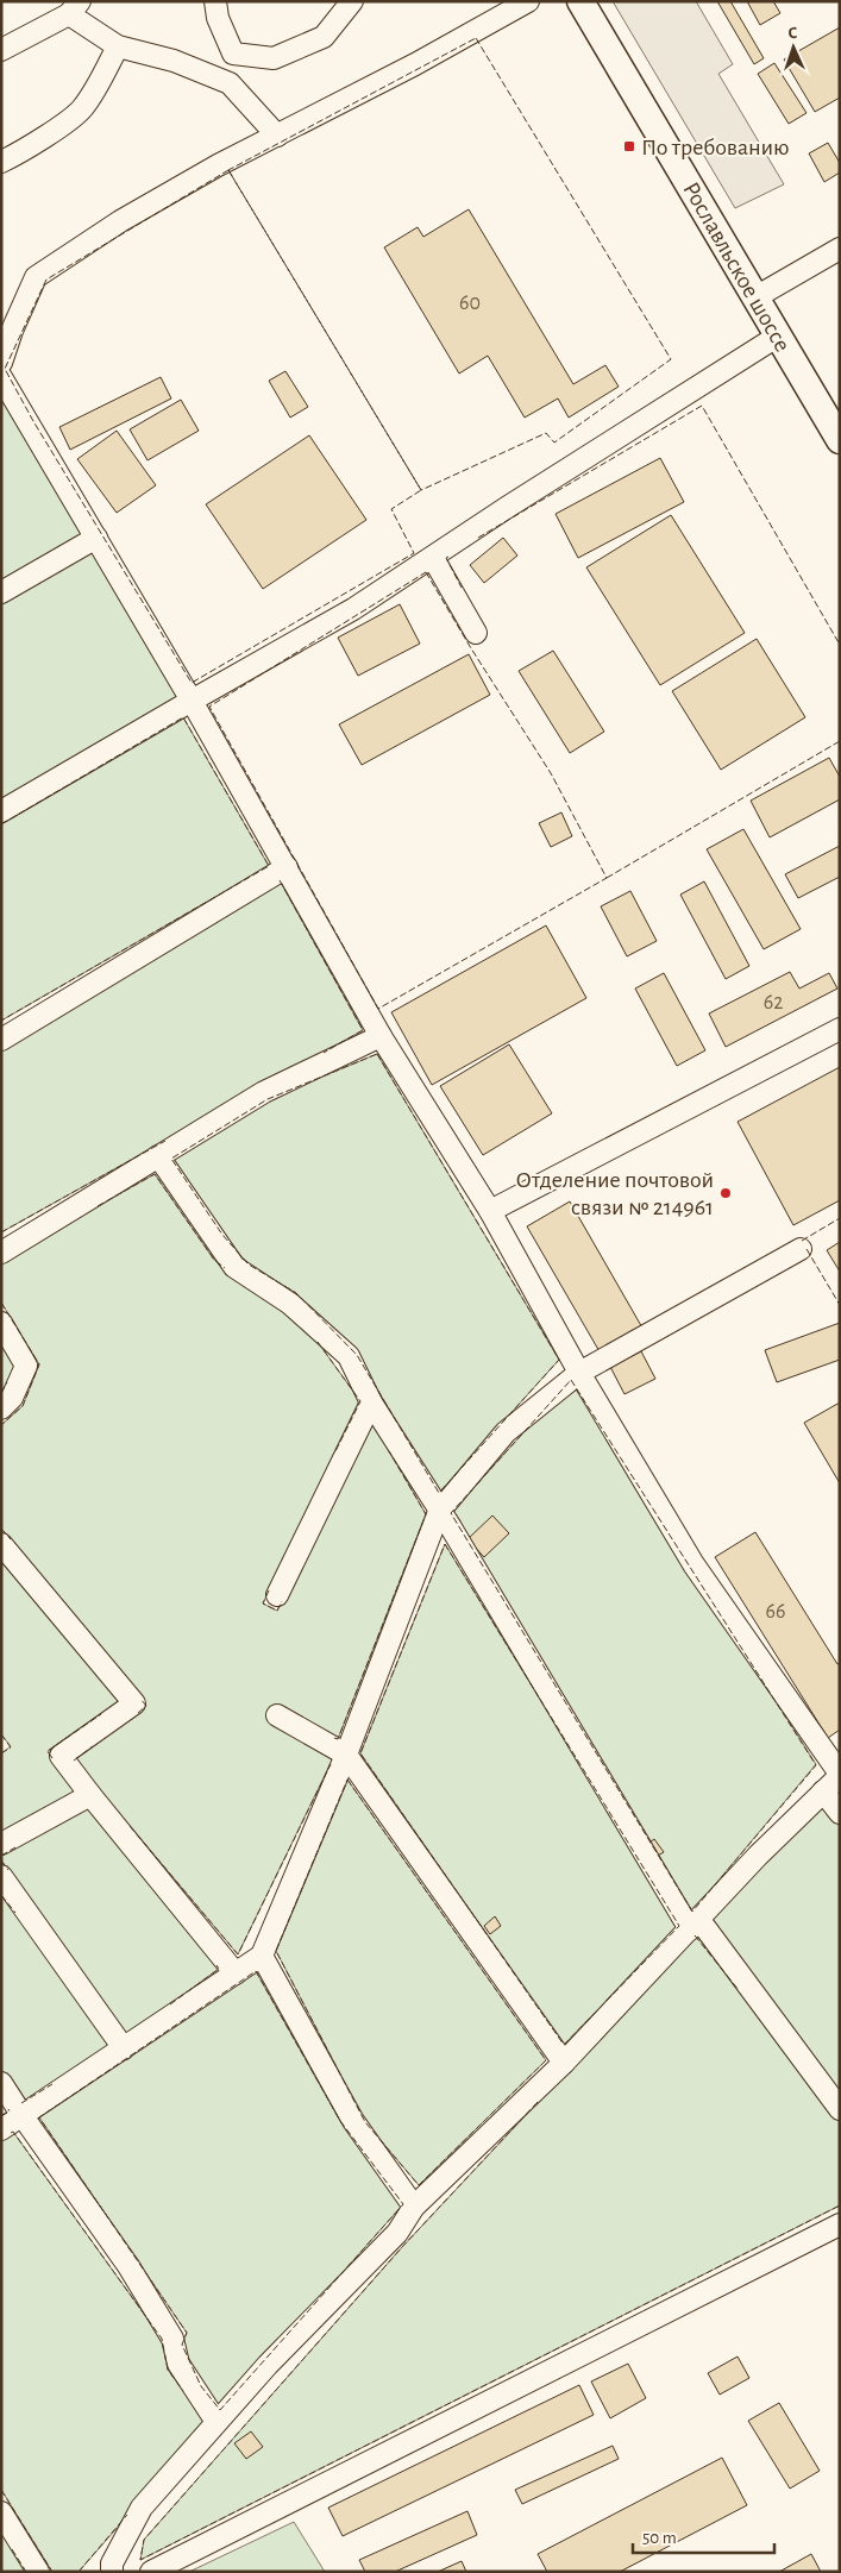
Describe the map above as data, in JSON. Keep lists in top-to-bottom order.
{
  "streets": {
    "main road": ["Рославльское шоссе"]
  },
  "places": {
    "transit": ["По требованию"],
    "other": ["Отделение почтовой связи № 214961"]
  },
  "house_numbers": ["60", "62", "66"],
  "scale_bar": "50 m",
  "north": "top"
}
